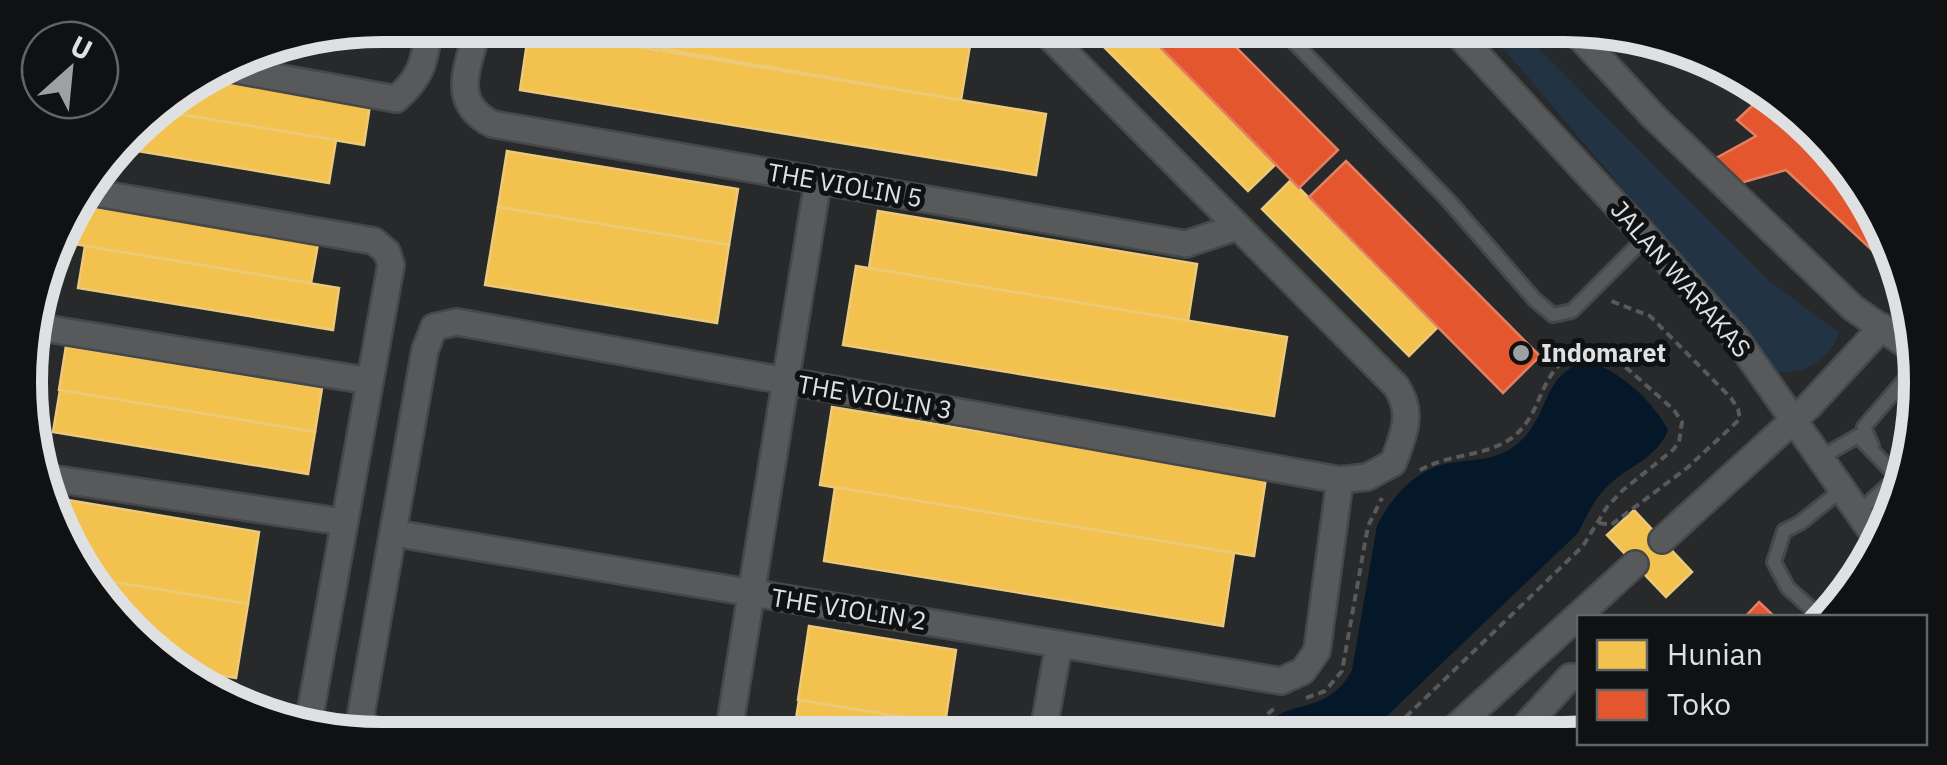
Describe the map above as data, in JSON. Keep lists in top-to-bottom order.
{
  "streets": {
    "street": [
      "THE VIOLIN 5",
      "JALAN WARAKAS",
      "THE VIOLIN 3",
      "THE VIOLIN 2"
    ]
  },
  "crossings": [
    ["THE VIOLIN 3", "THE VIOLIN 2"]
  ],
  "places": ["Indomaret"],
  "legend": ["Hunian", "Toko"],
  "north": "top right"
}
